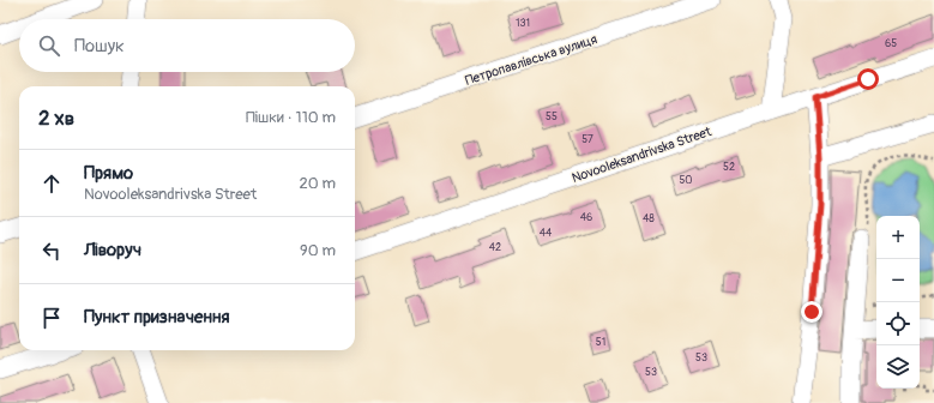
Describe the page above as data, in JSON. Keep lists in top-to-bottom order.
{
  "streets": {
    "street": ["Петропавлівська вулиця", "Novooleksandrivska Street"]
  },
  "house_numbers": [
    "131",
    "65",
    "55",
    "57",
    "52",
    "50",
    "46",
    "48",
    "44",
    "42",
    "51",
    "53",
    "53"
  ],
  "page": {
    "search": "Пошук",
    "heading": ["2 хв", "Пішки · 110 m"],
    "list": [
      ["Прямо", "Novooleksandrivska Street", "20 m"],
      ["Ліворуч", "90 m"],
      "Пункт призначення"
    ],
    "map_buttons": ["+", "−"]
  }
}
